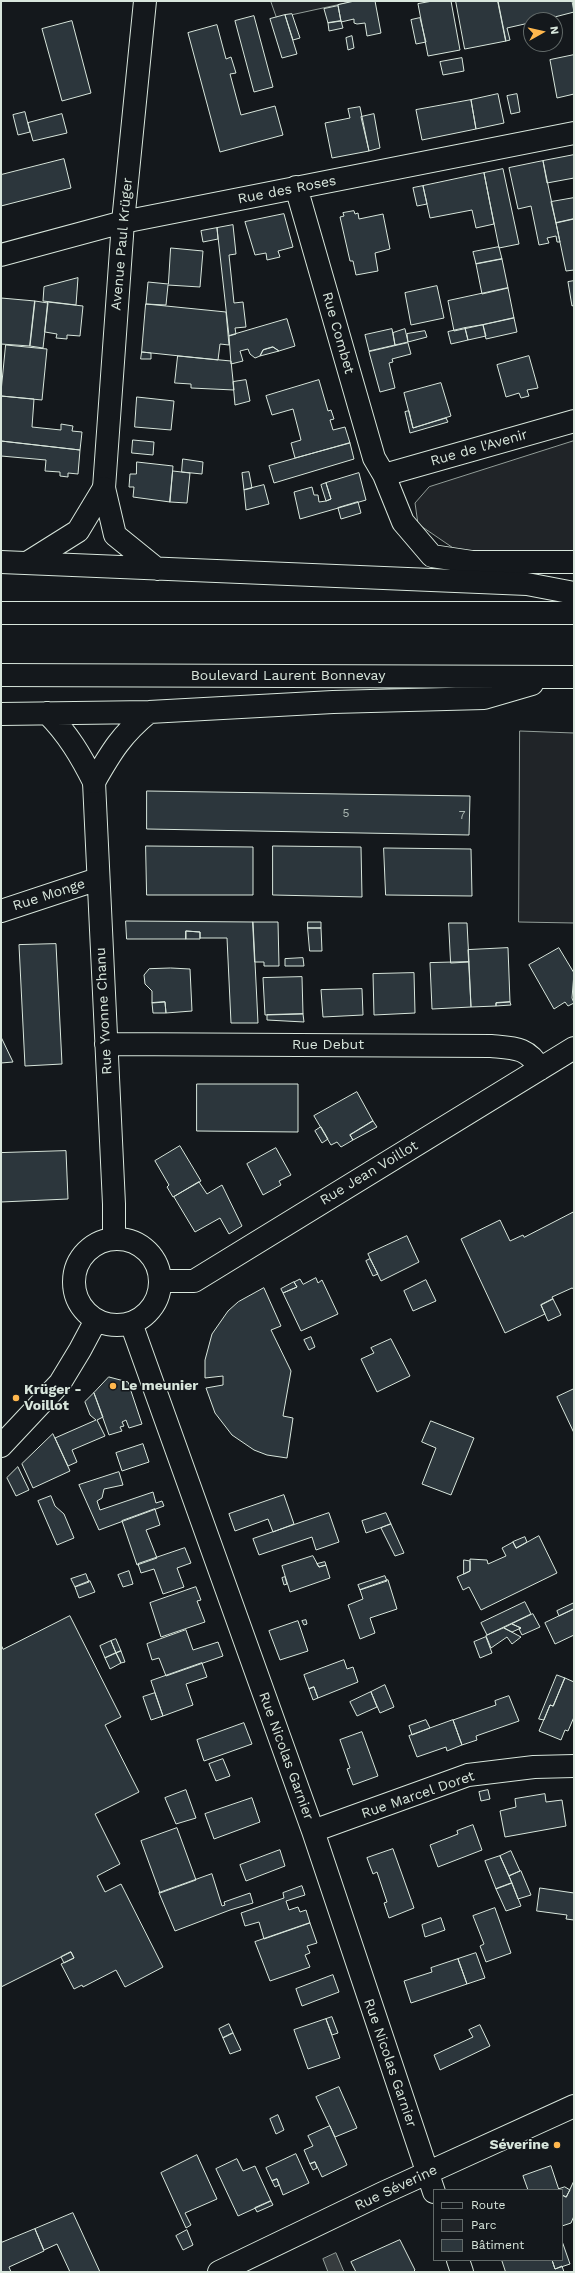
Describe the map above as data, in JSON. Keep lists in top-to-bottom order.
{
  "streets": {
    "main road": [
      "Rue des Roses",
      "Avenue Paul Krüger",
      "Rue Combet",
      "Rue de l'Avenir",
      "Boulevard Laurent Bonnevay",
      "Rue Monge",
      "Rue Yvonne Chanu",
      "Rue Debut",
      "Rue Jean Voillot",
      "Rue Nicolas Garnier",
      "Rue Marcel Doret",
      "Rue Séverine"
    ]
  },
  "crossings": [
    ["Rue des Roses", "Avenue Paul Krüger"],
    ["Rue des Roses", "Rue Combet"],
    ["Rue Combet", "Rue de l'Avenir"],
    ["Rue Monge", "Rue Yvonne Chanu"],
    ["Rue Yvonne Chanu", "Rue Debut"],
    ["Rue Yvonne Chanu", "Rue Jean Voillot"],
    ["Rue Yvonne Chanu", "Rue Nicolas Garnier"],
    ["Rue Debut", "Rue Jean Voillot"],
    ["Rue Jean Voillot", "Rue Nicolas Garnier"],
    ["Rue Nicolas Garnier", "Rue Marcel Doret"],
    ["Rue Nicolas Garnier", "Rue Séverine"]
  ],
  "places": ["Le meunier", "Krüger - Voillot", "Séverine"],
  "house_numbers": ["5", "7"],
  "legend": ["Route", "Parc", "Bâtiment"],
  "north": "right"
}
